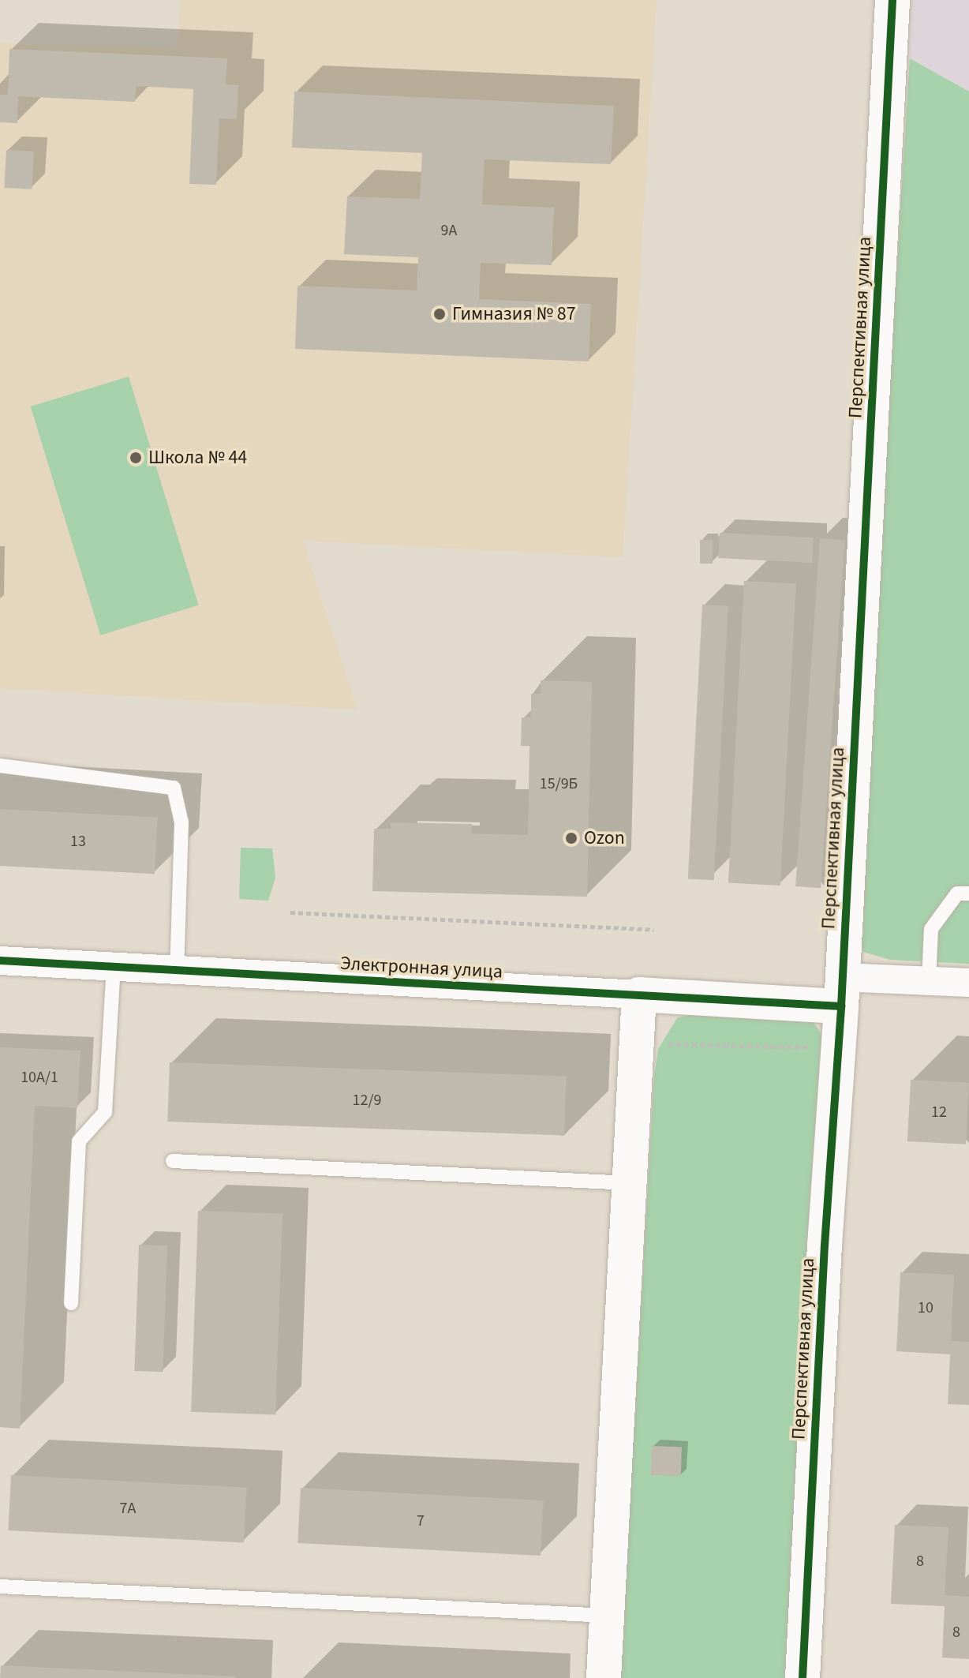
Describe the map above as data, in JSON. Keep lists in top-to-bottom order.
{
  "streets": {
    "street": ["Перспективная улица", "Электронная улица"]
  },
  "crossings": [
    ["Перспективная улица", "Электронная улица"]
  ],
  "places": ["Гимназия № 87", "Школа № 44", "Ozon"],
  "house_numbers": [
    "9А",
    "15/9Б",
    "13",
    "10А/1",
    "12/9",
    "12",
    "10",
    "7А",
    "7",
    "8",
    "8"
  ]
}
